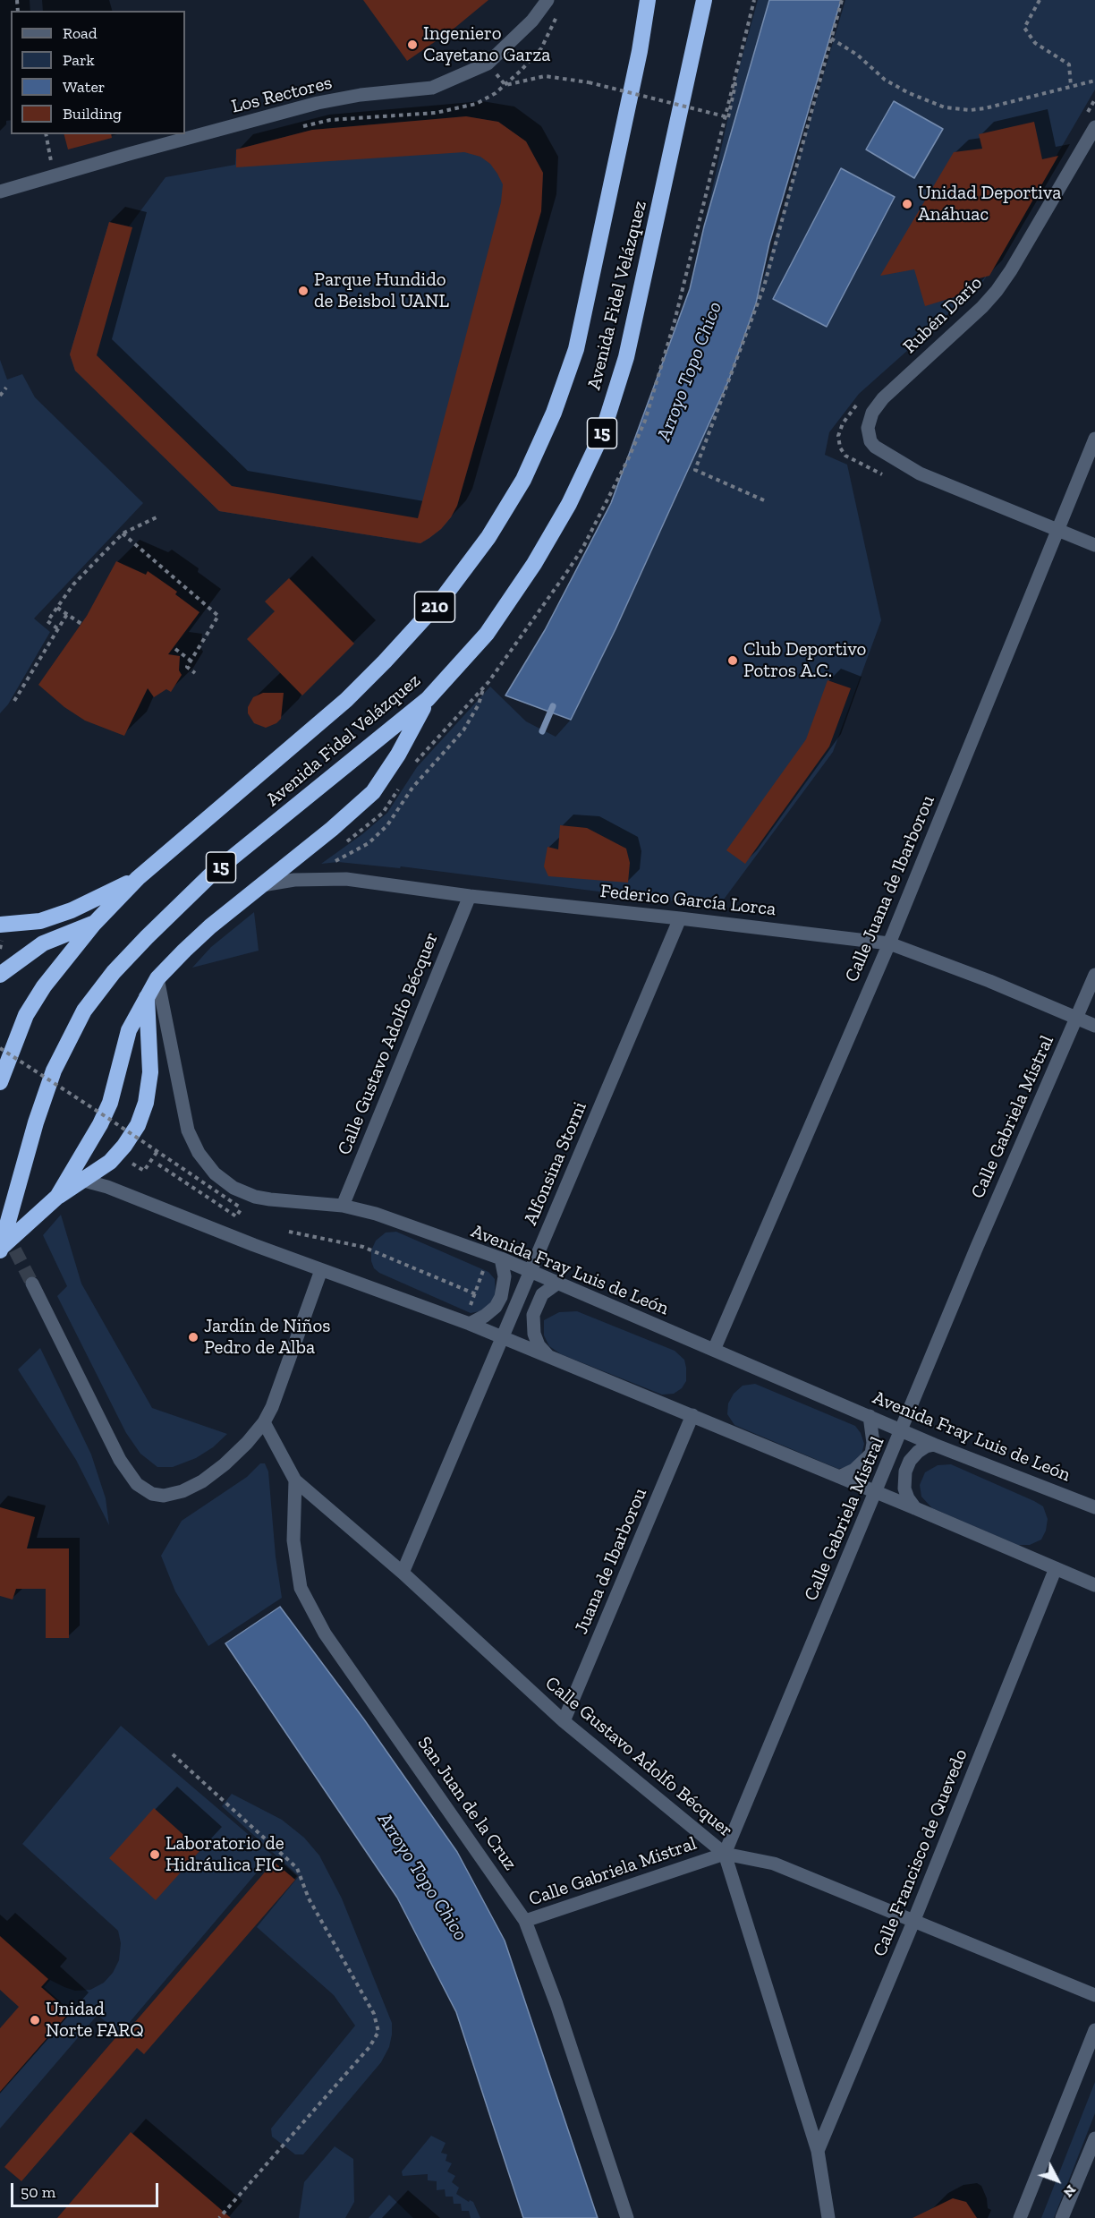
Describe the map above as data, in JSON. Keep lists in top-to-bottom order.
{
  "streets": {
    "highway": ["Avenida Fidel Velázquez", "15", "210"],
    "street": [
      "Los Rectores",
      "Rubén Darío",
      "Calle Juana de Ibarborou",
      "Federico García Lorca",
      "Calle Gustavo Adolfo Bécquer",
      "Calle Gabriela Mistral",
      "Alfonsina Storni",
      "Avenida Fray Luis de León",
      "Juana de Ibarborou",
      "San Juan de la Cruz",
      "Calle Francisco de Quevedo"
    ]
  },
  "crossings": [
    ["Rubén Darío", "Calle Juana de Ibarborou"],
    ["Calle Juana de Ibarborou", "Federico García Lorca"],
    ["Calle Juana de Ibarborou", "Avenida Fray Luis de León"],
    ["Federico García Lorca", "Calle Gustavo Adolfo Bécquer"],
    ["Federico García Lorca", "Calle Gabriela Mistral"],
    ["Federico García Lorca", "Alfonsina Storni"],
    ["Calle Gustavo Adolfo Bécquer", "Calle Gabriela Mistral"],
    ["Calle Gustavo Adolfo Bécquer", "Alfonsina Storni"],
    ["Calle Gustavo Adolfo Bécquer", "Avenida Fray Luis de León"],
    ["Calle Gustavo Adolfo Bécquer", "Juana de Ibarborou"],
    ["Calle Gustavo Adolfo Bécquer", "San Juan de la Cruz"],
    ["Calle Gustavo Adolfo Bécquer", "Calle Francisco de Quevedo"],
    ["Calle Gabriela Mistral", "Avenida Fray Luis de León"],
    ["Calle Gabriela Mistral", "San Juan de la Cruz"],
    ["Alfonsina Storni", "Avenida Fray Luis de León"]
  ],
  "water": ["Arroyo Topo Chico"],
  "places": [
    "Ingeniero Cayetano Garza",
    "Unidad Deportiva Anáhuac",
    "Parque Hundido de Beisbol UANL",
    "Club Deportivo Potros A.C.",
    "Jardín de Niños Pedro de Alba",
    "Laboratorio de Hidráulica FIC",
    "Unidad Norte FARQ"
  ],
  "legend": [
    "Road",
    "Park",
    "Water",
    "Building"
  ],
  "scale_bar": "50 m",
  "north": "bottom right"
}
